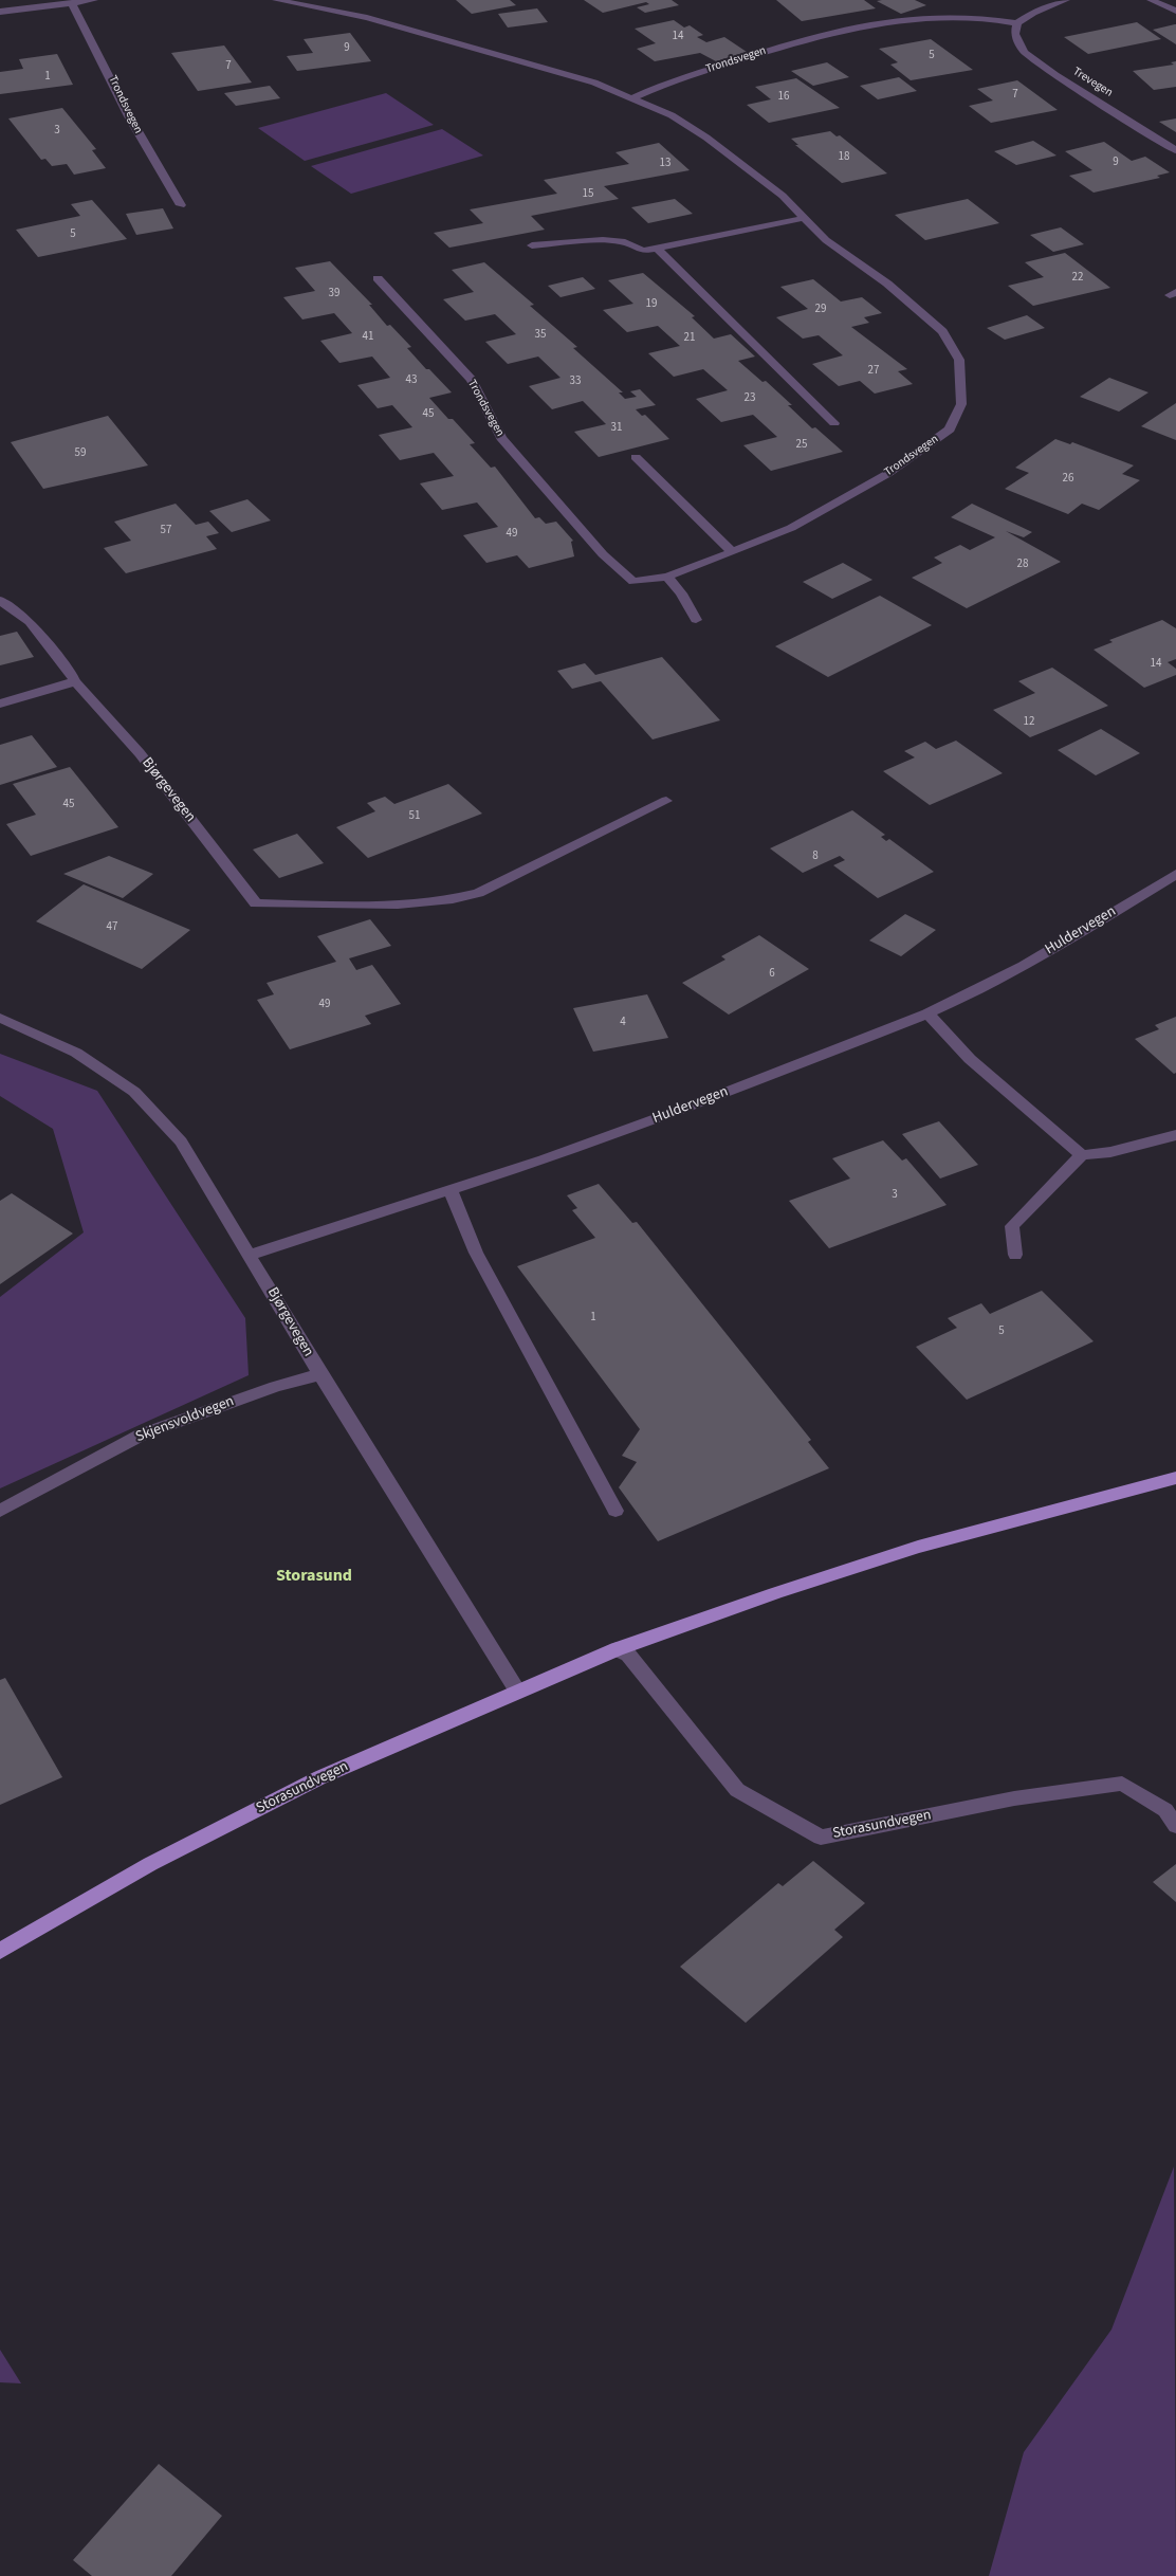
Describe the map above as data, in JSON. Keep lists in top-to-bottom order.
{
  "streets": {
    "main road": ["Storasundvegen"],
    "street": [
      "Trondsvegen",
      "Trevegen",
      "Bjørgevegen",
      "Huldervegen",
      "Skjensvoldvegen"
    ]
  },
  "crossings": [
    ["Trondsvegen", "Trevegen"],
    ["Bjørgevegen", "Huldervegen"],
    ["Bjørgevegen", "Skjensvoldvegen"],
    ["Bjørgevegen", "Storasundvegen"]
  ],
  "districts": ["Storasund"],
  "house_numbers": [
    "14",
    "9",
    "5",
    "7",
    "1",
    "7",
    "16",
    "3",
    "18",
    "9",
    "13",
    "15",
    "5",
    "22",
    "39",
    "19",
    "29",
    "35",
    "41",
    "21",
    "27",
    "43",
    "33",
    "23",
    "45",
    "31",
    "25",
    "59",
    "26",
    "57",
    "49",
    "28",
    "14",
    "12",
    "45",
    "51",
    "8",
    "47",
    "6",
    "49",
    "4",
    "3",
    "1",
    "5"
  ]
}
